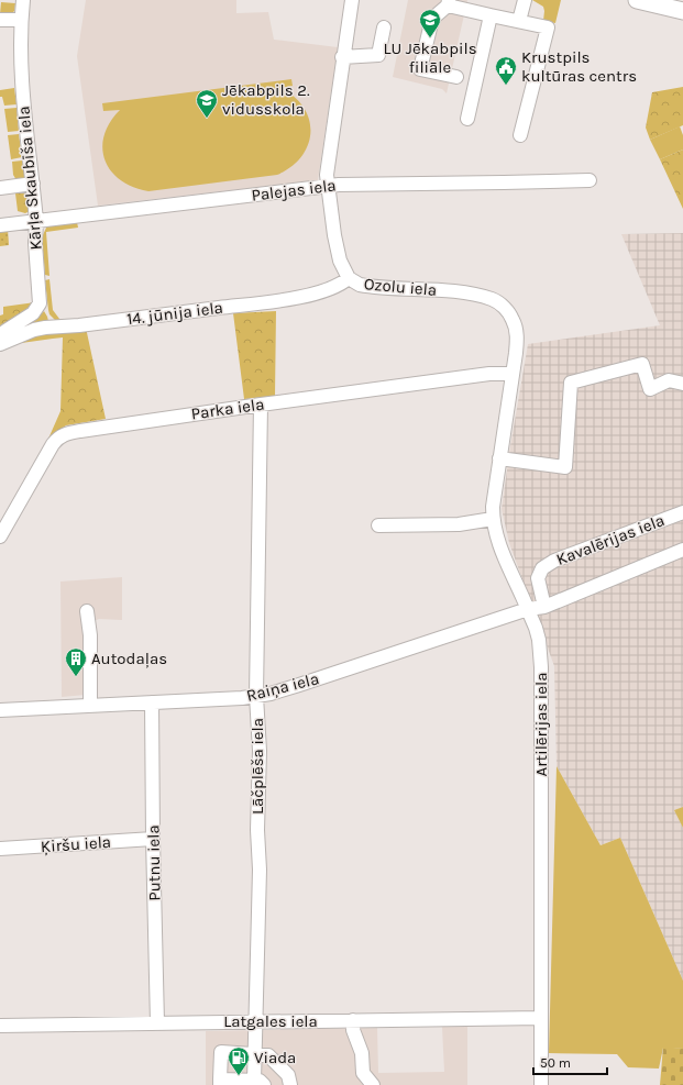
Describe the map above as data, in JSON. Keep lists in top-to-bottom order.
{
  "streets": {
    "street": [
      "Kārļa Skaubīša iela",
      "Palejas iela",
      "Ozolu iela",
      "14. jūnija iela",
      "Parka iela",
      "Kavalērijas iela",
      "Raiņa iela",
      "Artilērijas iela",
      "Lāčplēša iela",
      "Ķiršu iela",
      "Putnu iela",
      "Latgales iela"
    ]
  },
  "crossings": [
    ["Kārļa Skaubīša iela", "Palejas iela"],
    ["Palejas iela", "Ozolu iela"],
    ["Ozolu iela", "14. jūnija iela"],
    ["Ozolu iela", "Parka iela"],
    ["Ozolu iela", "Artilērijas iela"],
    ["Parka iela", "Artilērijas iela"],
    ["Parka iela", "Lāčplēša iela"],
    ["Raiņa iela", "Artilērijas iela"],
    ["Raiņa iela", "Lāčplēša iela"],
    ["Raiņa iela", "Putnu iela"],
    ["Artilērijas iela", "Latgales iela"],
    ["Lāčplēša iela", "Latgales iela"],
    ["Ķiršu iela", "Putnu iela"],
    ["Putnu iela", "Latgales iela"]
  ],
  "places": {
    "school or university": ["LU Jēkabpils filiāle", "Jēkabpils 2. vidusskola"],
    "public building": ["Krustpils kultūras centrs"],
    "building": ["Autodaļas"],
    "fuel station": ["Viada"]
  },
  "scale_bar": "50 m"
}
